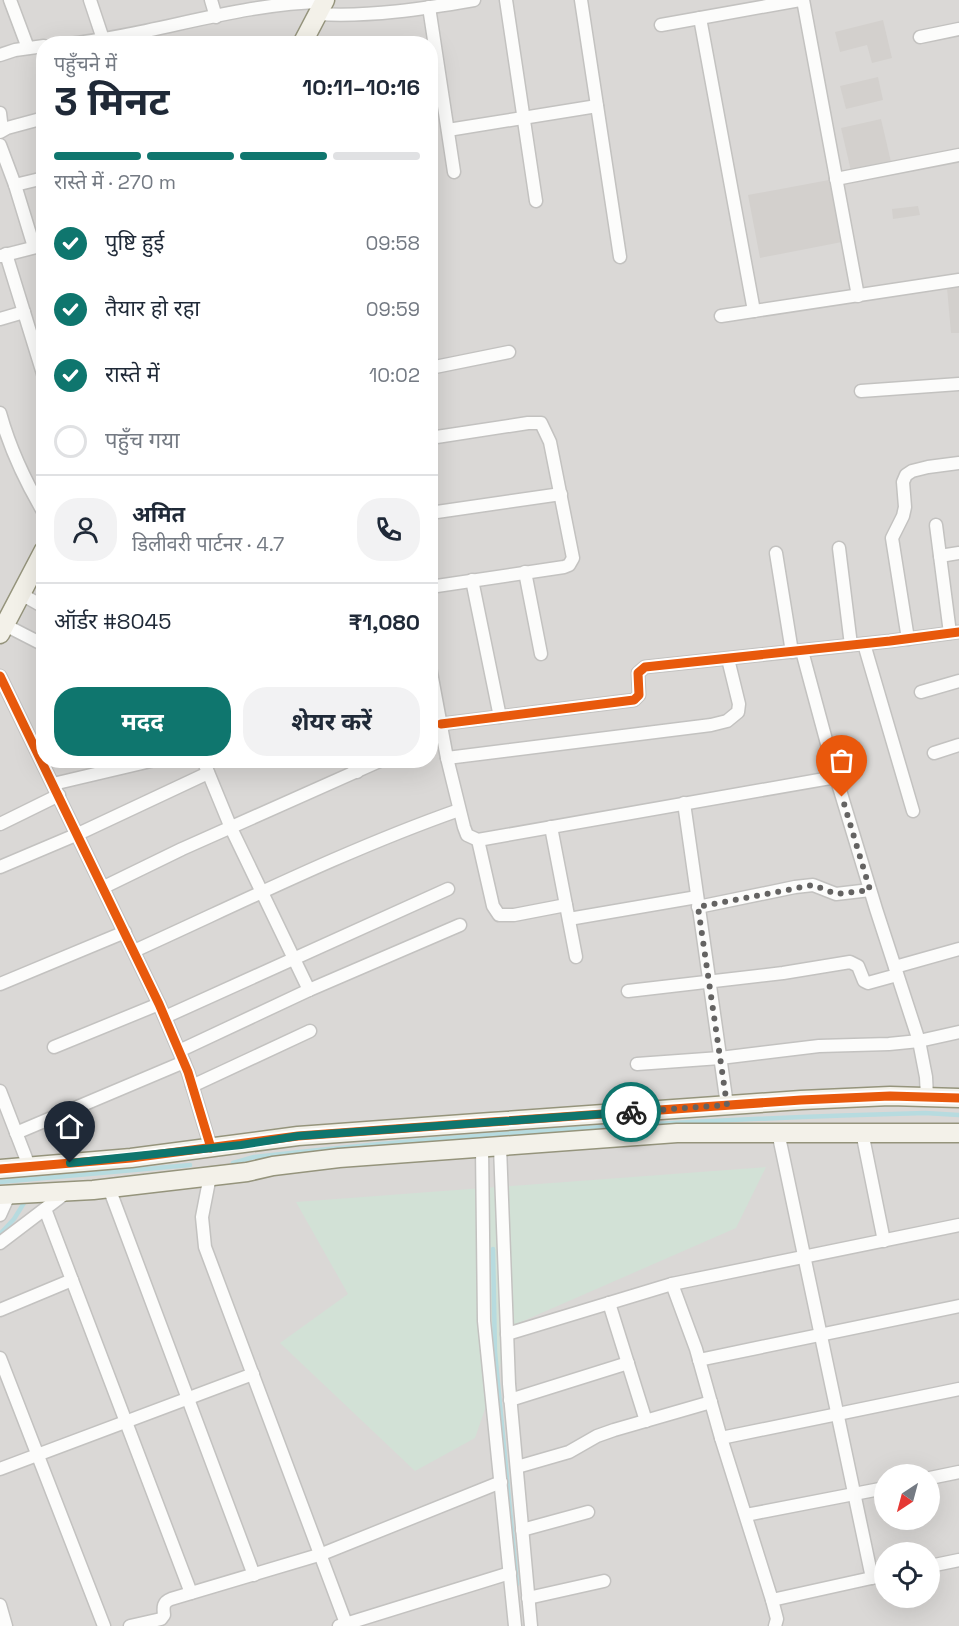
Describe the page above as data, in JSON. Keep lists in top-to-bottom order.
{
  "north": "bottom left",
  "page": {
    "heading": ["3 मिनट", "पहुँचने में", "10:11–10:16"],
    "panel": [
      "अमित",
      "डिलीवरी पार्टनर · 4.7",
      "ऑर्डर #8045",
      "₹1,080"
    ],
    "bar": "रास्ते में · 270 m",
    "list": [
      ["पुष्टि हुई", "09:58"],
      ["तैयार हो रहा", "09:59"],
      ["रास्ते में", "10:02"],
      "पहुँच गया"
    ],
    "buttons": ["मदद", "शेयर करें"]
  }
}
